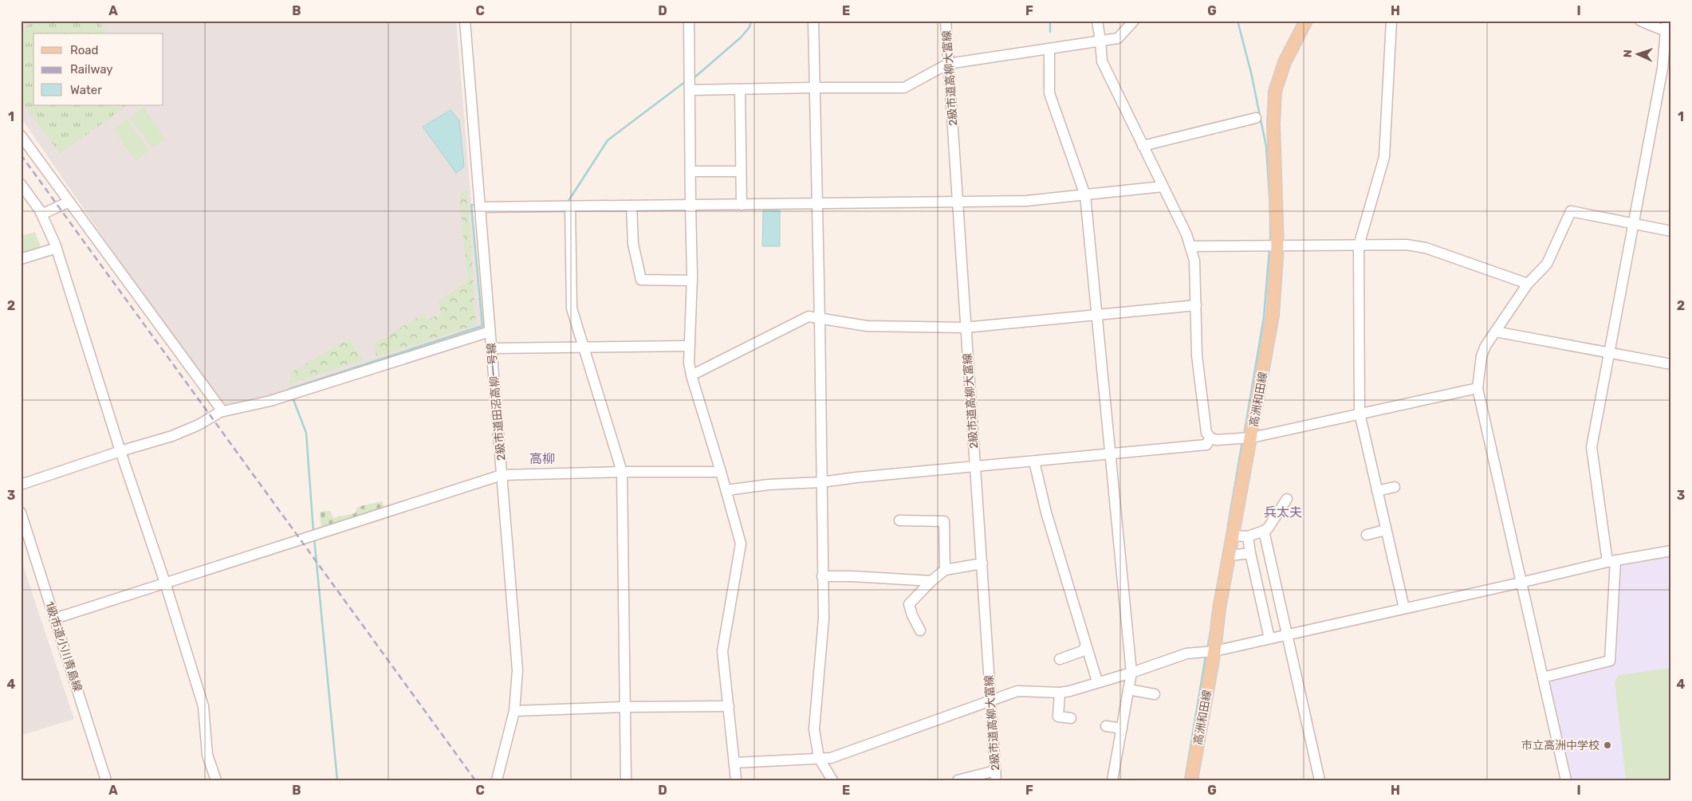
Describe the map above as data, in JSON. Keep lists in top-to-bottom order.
{
  "streets": {
    "main road": ["高洲和田線"],
    "street": ["2級市道高柳大富線", "2級市道田沼高柳一号線", "1級市道小川青島線"]
  },
  "districts": ["高柳", "兵太夫"],
  "places": ["市立高洲中学校"],
  "legend": ["Road", "Railway", "Water"],
  "north": "left",
  "grid": {
    "columns": [
      "A",
      "B",
      "C",
      "D",
      "E",
      "F",
      "G",
      "H",
      "I"
    ],
    "rows": [
      "1",
      "2",
      "3",
      "4"
    ]
  }
}
